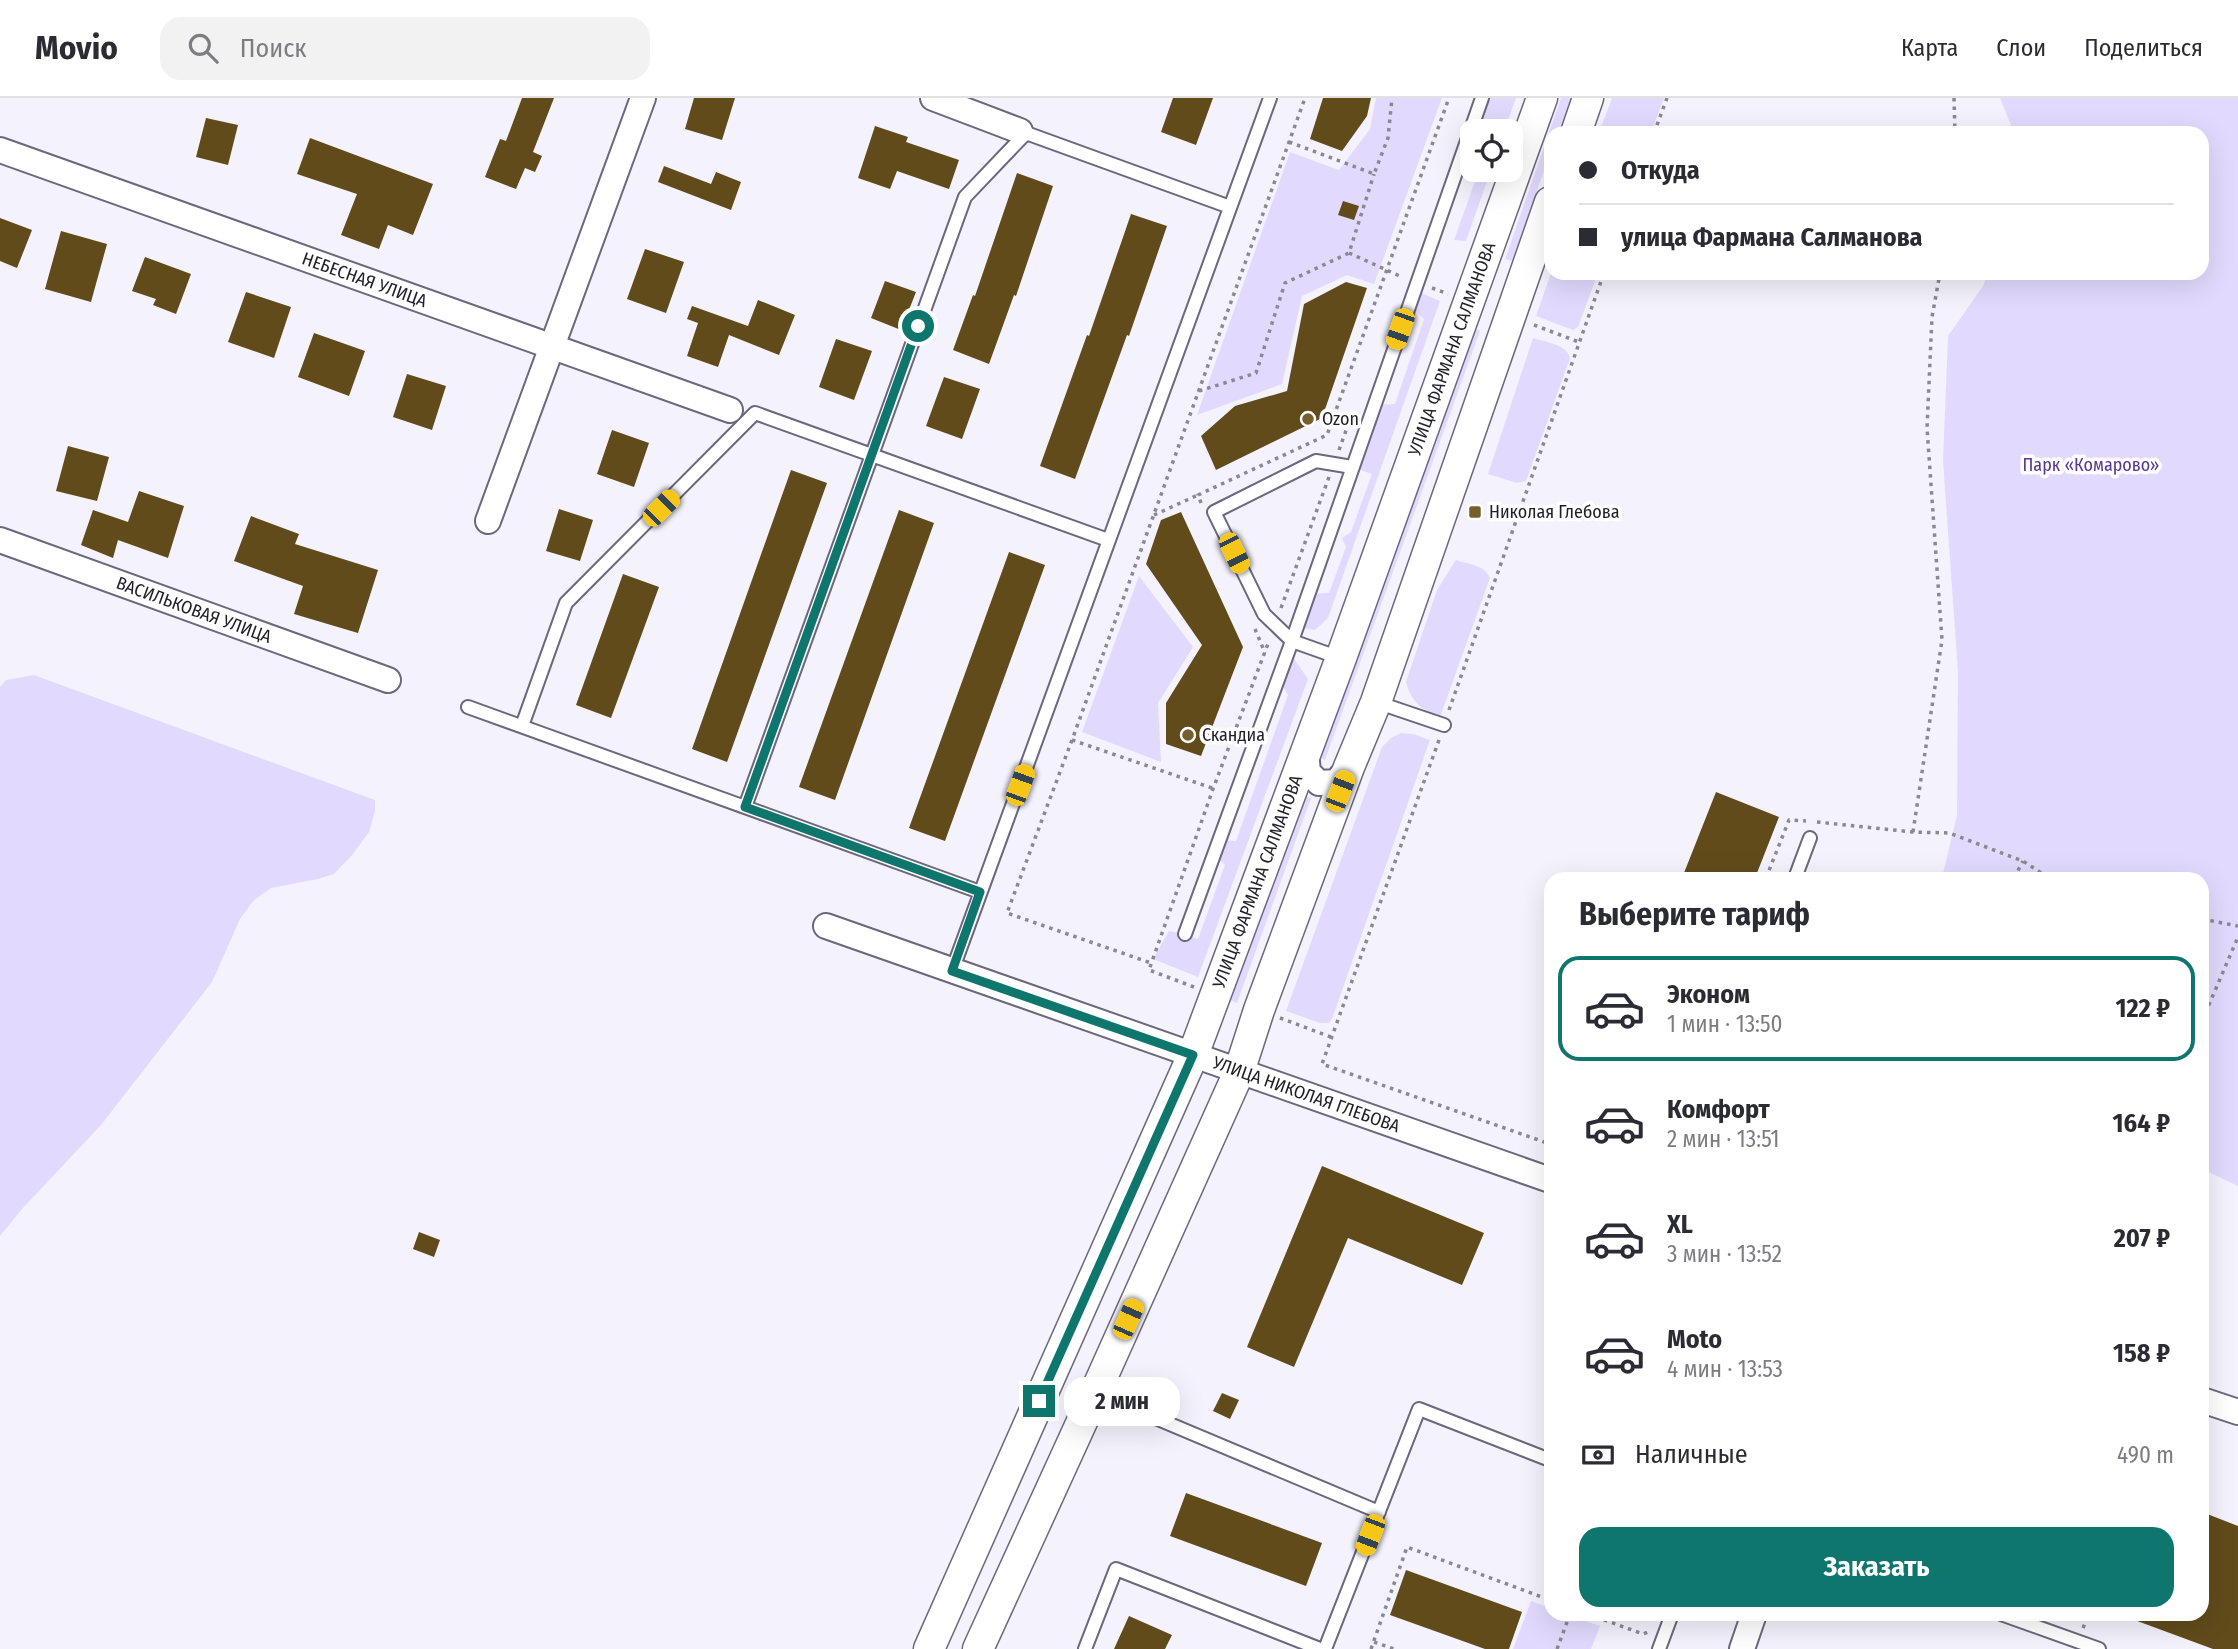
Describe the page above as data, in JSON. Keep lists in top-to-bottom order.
{
  "streets": {
    "street": [
      "НЕБЕСНАЯ УЛИЦА",
      "УЛИЦА ФАРМАНА САЛМАНОВА",
      "ВАСИЛЬКОВАЯ УЛИЦА",
      "УЛИЦА НИКОЛАЯ ГЛЕБОВА"
    ]
  },
  "crossings": [
    ["УЛИЦА ФАРМАНА САЛМАНОВА", "УЛИЦА НИКОЛАЯ ГЛЕБОВА"]
  ],
  "parks": ["Парк «Комарово»"],
  "places": {
    "other": ["Ozon", "Скандиа"],
    "transit": ["Николая Глебова"]
  },
  "page": {
    "header": "Movio",
    "search": "Поиск",
    "nav": ["Карта", "Слои", "Поделиться"],
    "banner": ["Откуда", "улица Фармана Салманова"],
    "heading": "Выберите тариф",
    "list": [
      {
        "name": "Эконом",
        "note": "1 мин · 13:50",
        "value": "122 ₽"
      },
      {
        "name": "Комфорт",
        "note": "2 мин · 13:51",
        "value": "164 ₽"
      },
      {
        "name": "XL",
        "note": "3 мин · 13:52",
        "value": "207 ₽"
      },
      {
        "name": "Moto",
        "note": "4 мин · 13:53",
        "value": "158 ₽"
      }
    ],
    "bubble": "2 мин",
    "pay": ["Наличные", "490 m"],
    "buttons": "Заказать"
  }
}
